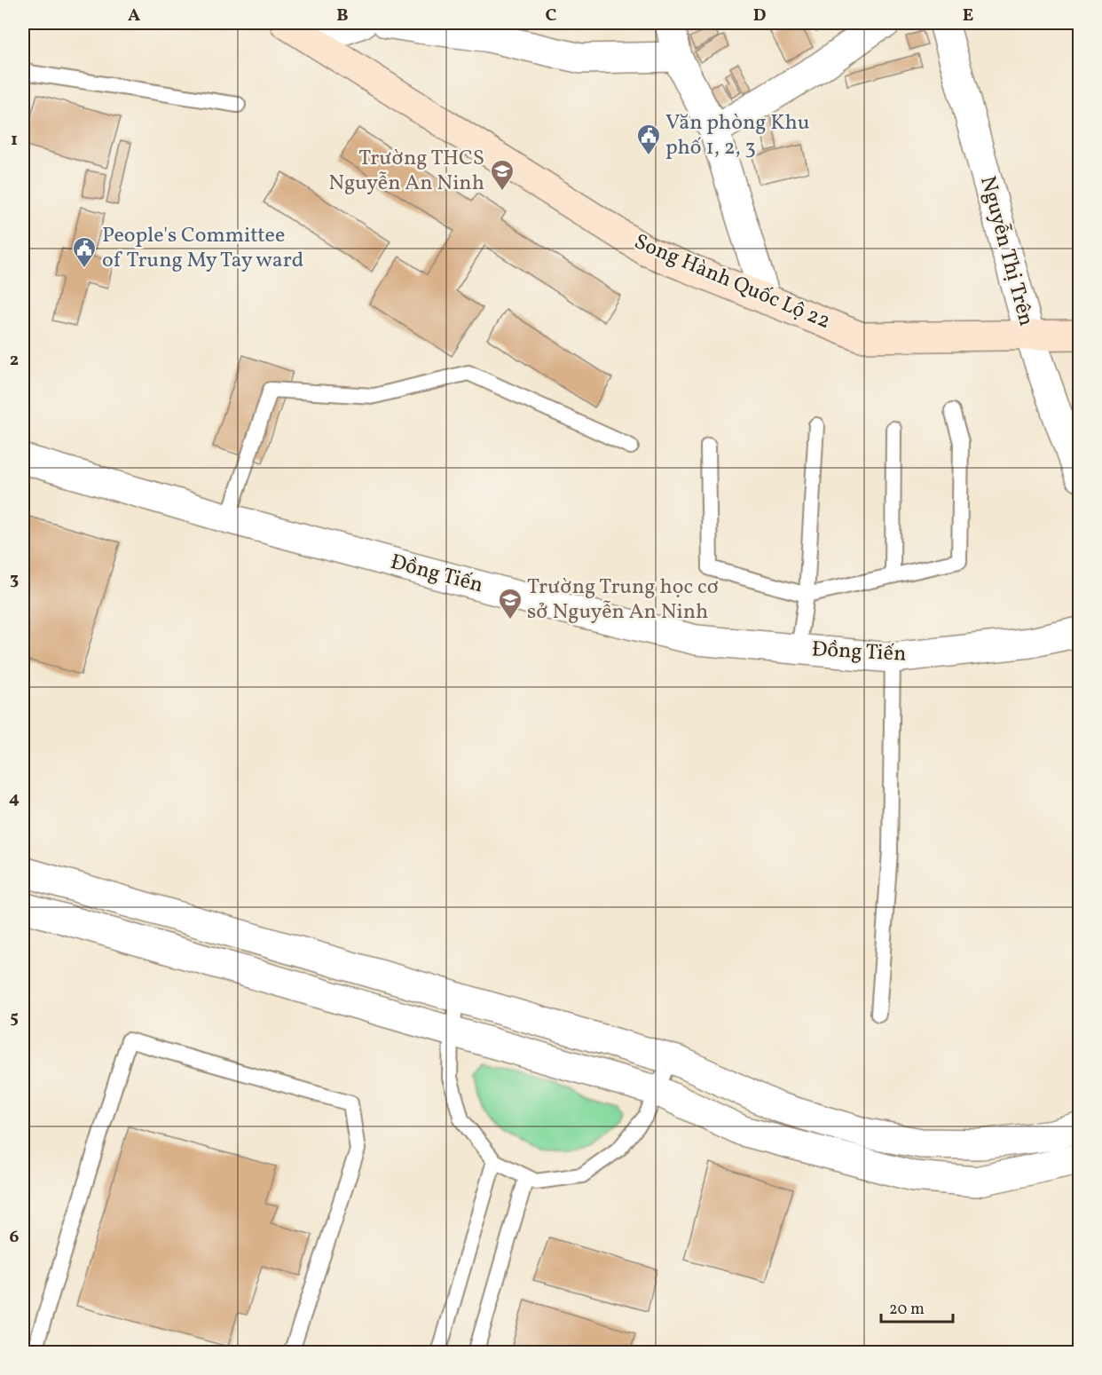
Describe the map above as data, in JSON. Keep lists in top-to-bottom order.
{
  "streets": {
    "street": ["Nguyễn Thị Trên", "Song Hành Quốc Lộ 22", "Đồng Tiến"]
  },
  "crossings": [
    ["Nguyễn Thị Trên", "Song Hành Quốc Lộ 22"]
  ],
  "places": {
    "public building": ["Văn phòng Khu phố 1, 2, 3", "People's Committee of Trung My Tay ward"],
    "school or university": ["Trường THCS Nguyễn An Ninh", "Trường Trung học cơ sở Nguyễn An Ninh"]
  },
  "scale_bar": "20 m",
  "grid": {
    "columns": [
      "A",
      "B",
      "C",
      "D",
      "E"
    ],
    "rows": [
      "1",
      "2",
      "3",
      "4",
      "5",
      "6"
    ]
  }
}
